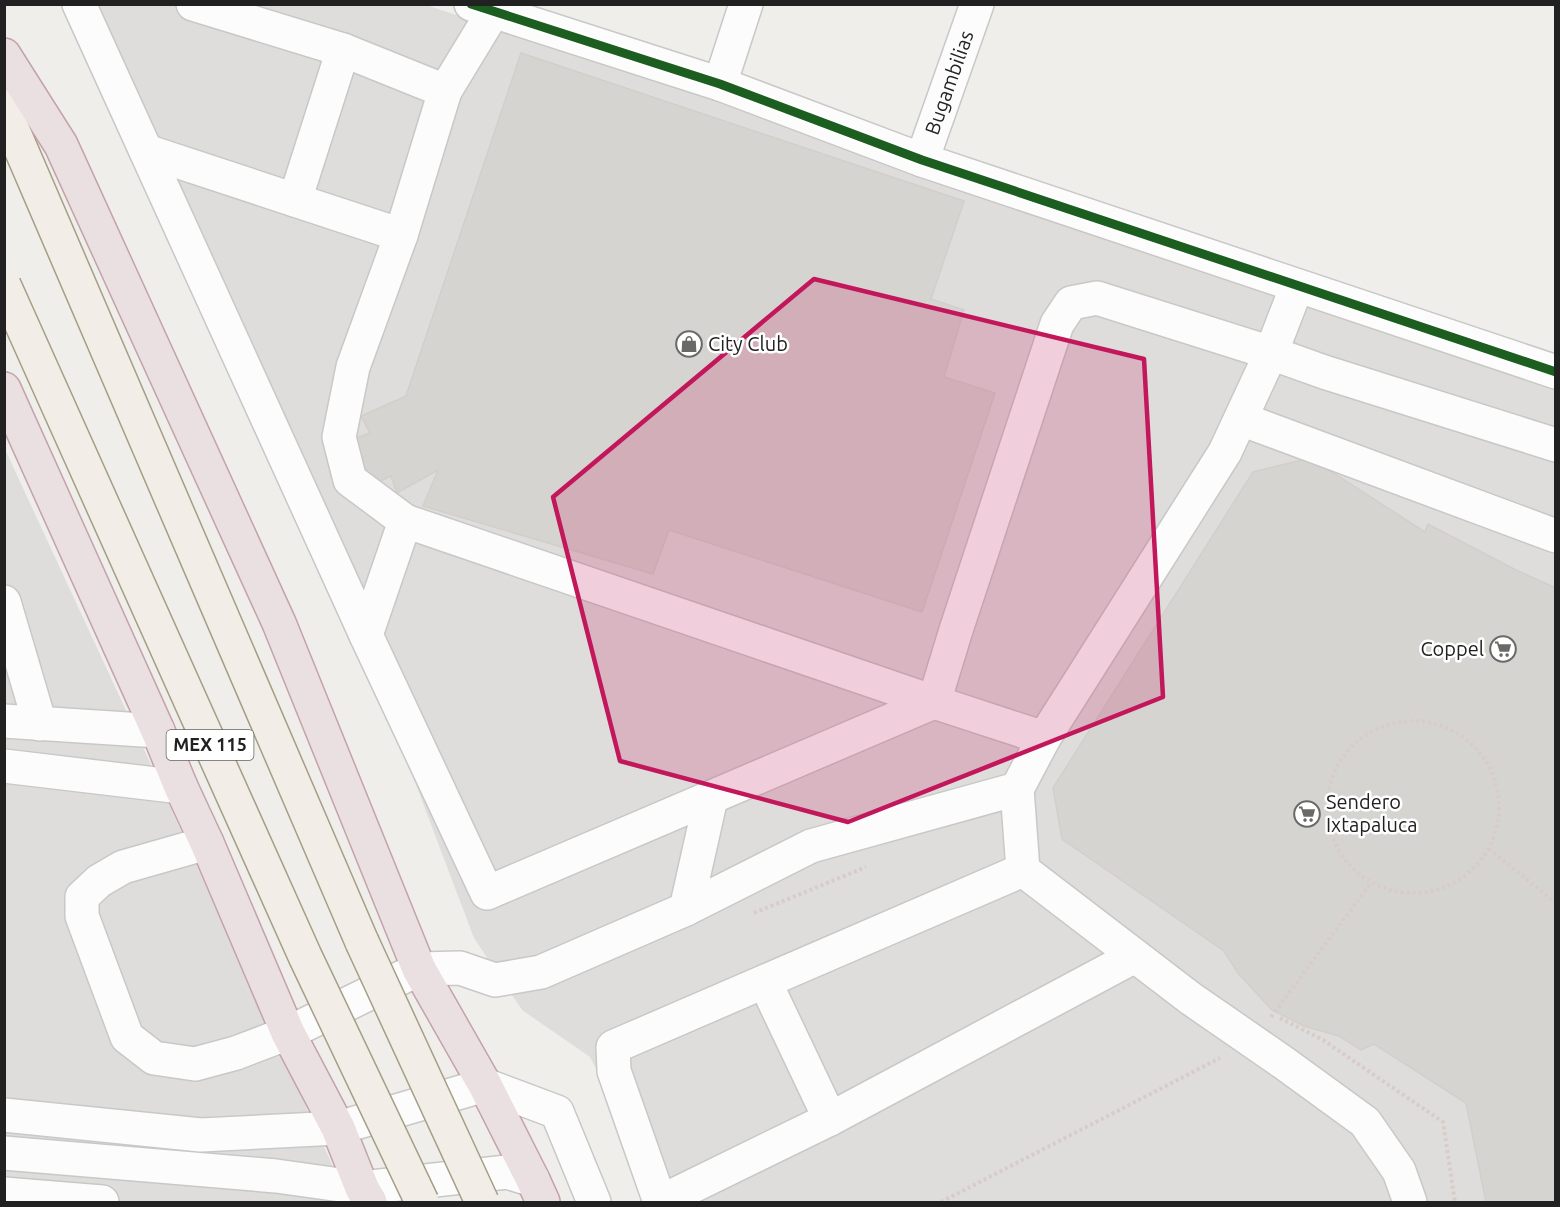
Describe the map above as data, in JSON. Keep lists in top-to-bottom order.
{
  "streets": {
    "main road": ["MEX 115"],
    "street": ["Bugambilias"]
  },
  "places": {
    "shop": ["City Club"],
    "supermarket": ["Coppel", "Sendero Ixtapaluca"]
  }
}
